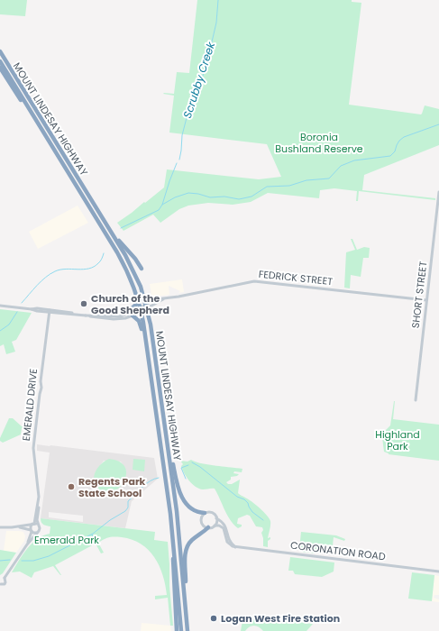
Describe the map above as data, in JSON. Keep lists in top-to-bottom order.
{
  "streets": {
    "highway": ["MOUNT LINDESAY HIGHWAY"],
    "street": [
      "FEDRICK STREET",
      "SHORT STREET",
      "EMERALD DRIVE",
      "CORONATION ROAD"
    ]
  },
  "crossings": [
    ["MOUNT LINDESAY HIGHWAY", "FEDRICK STREET"],
    ["FEDRICK STREET", "SHORT STREET"]
  ],
  "water": ["Scrubby Creek"],
  "parks": ["Boronia Bushland Reserve", "Highland Park", "Emerald Park"],
  "places": ["Church of the Good Shepherd", "Regents Park State School", "Logan West Fire Station"]
}
